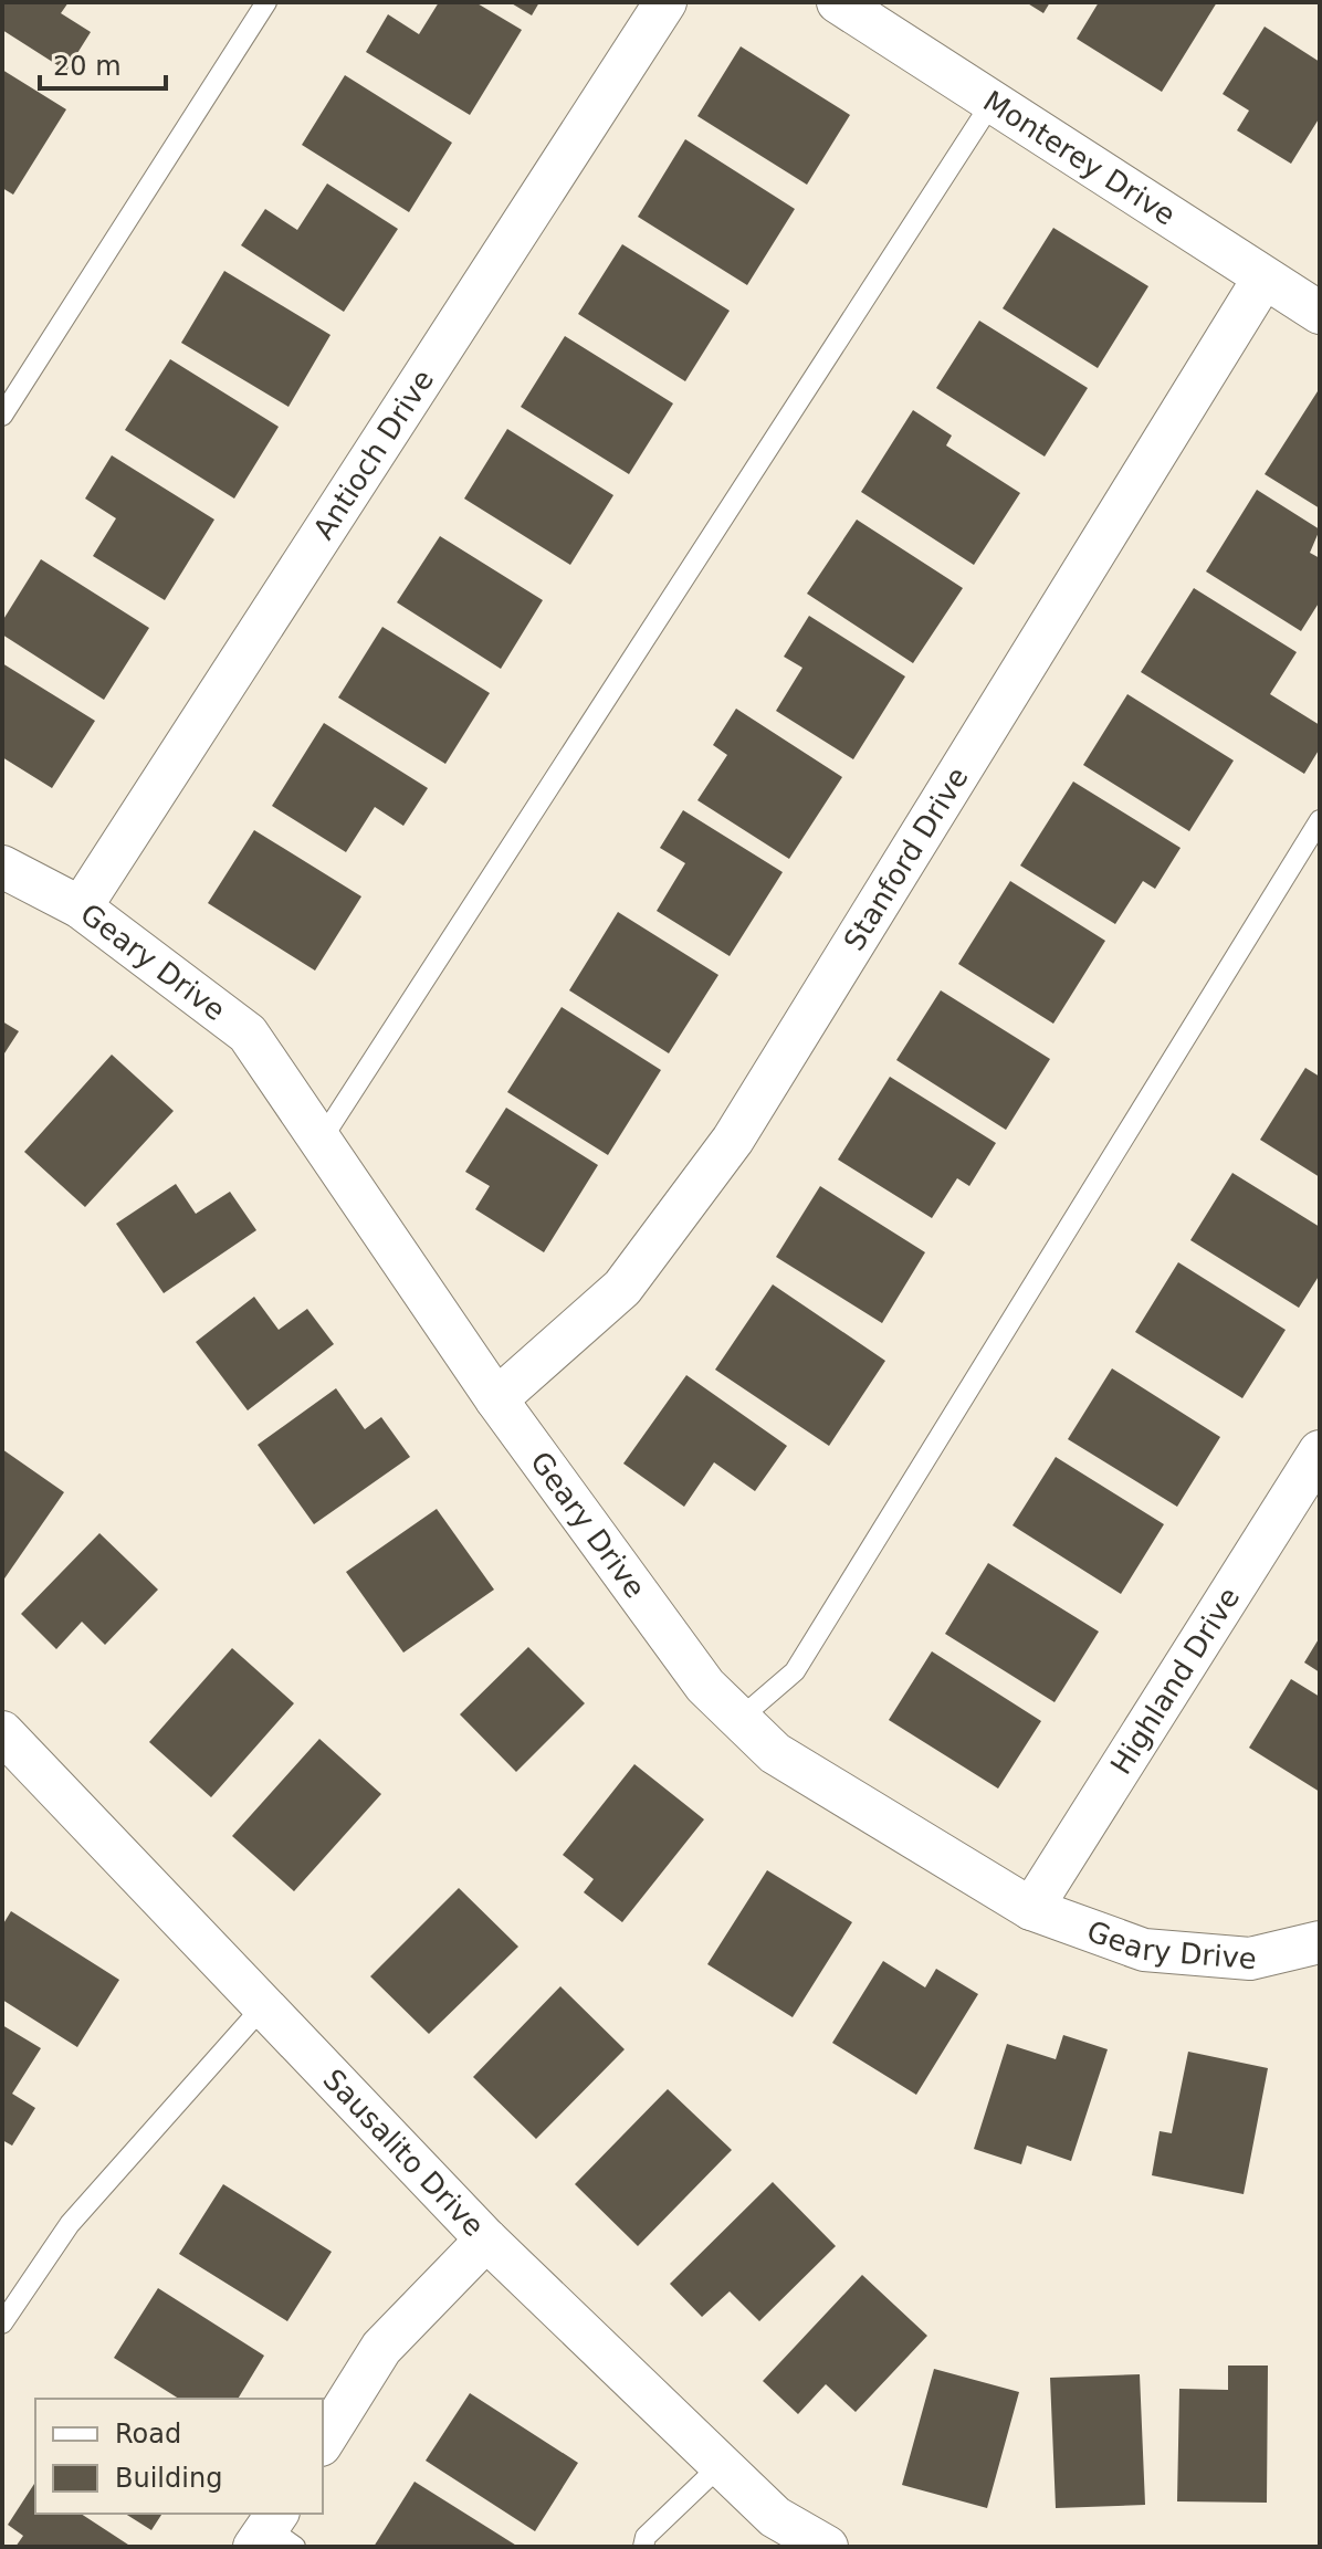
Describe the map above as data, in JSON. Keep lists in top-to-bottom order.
{
  "streets": {
    "street": [
      "Monterey Drive",
      "Antioch Drive",
      "Stanford Drive",
      "Geary Drive",
      "Highland Drive",
      "Sausalito Drive"
    ]
  },
  "crossings": [
    ["Monterey Drive", "Stanford Drive"],
    ["Antioch Drive", "Geary Drive"],
    ["Stanford Drive", "Geary Drive"],
    ["Geary Drive", "Highland Drive"]
  ],
  "legend": ["Road", "Building"],
  "scale_bar": "20 m"
}
